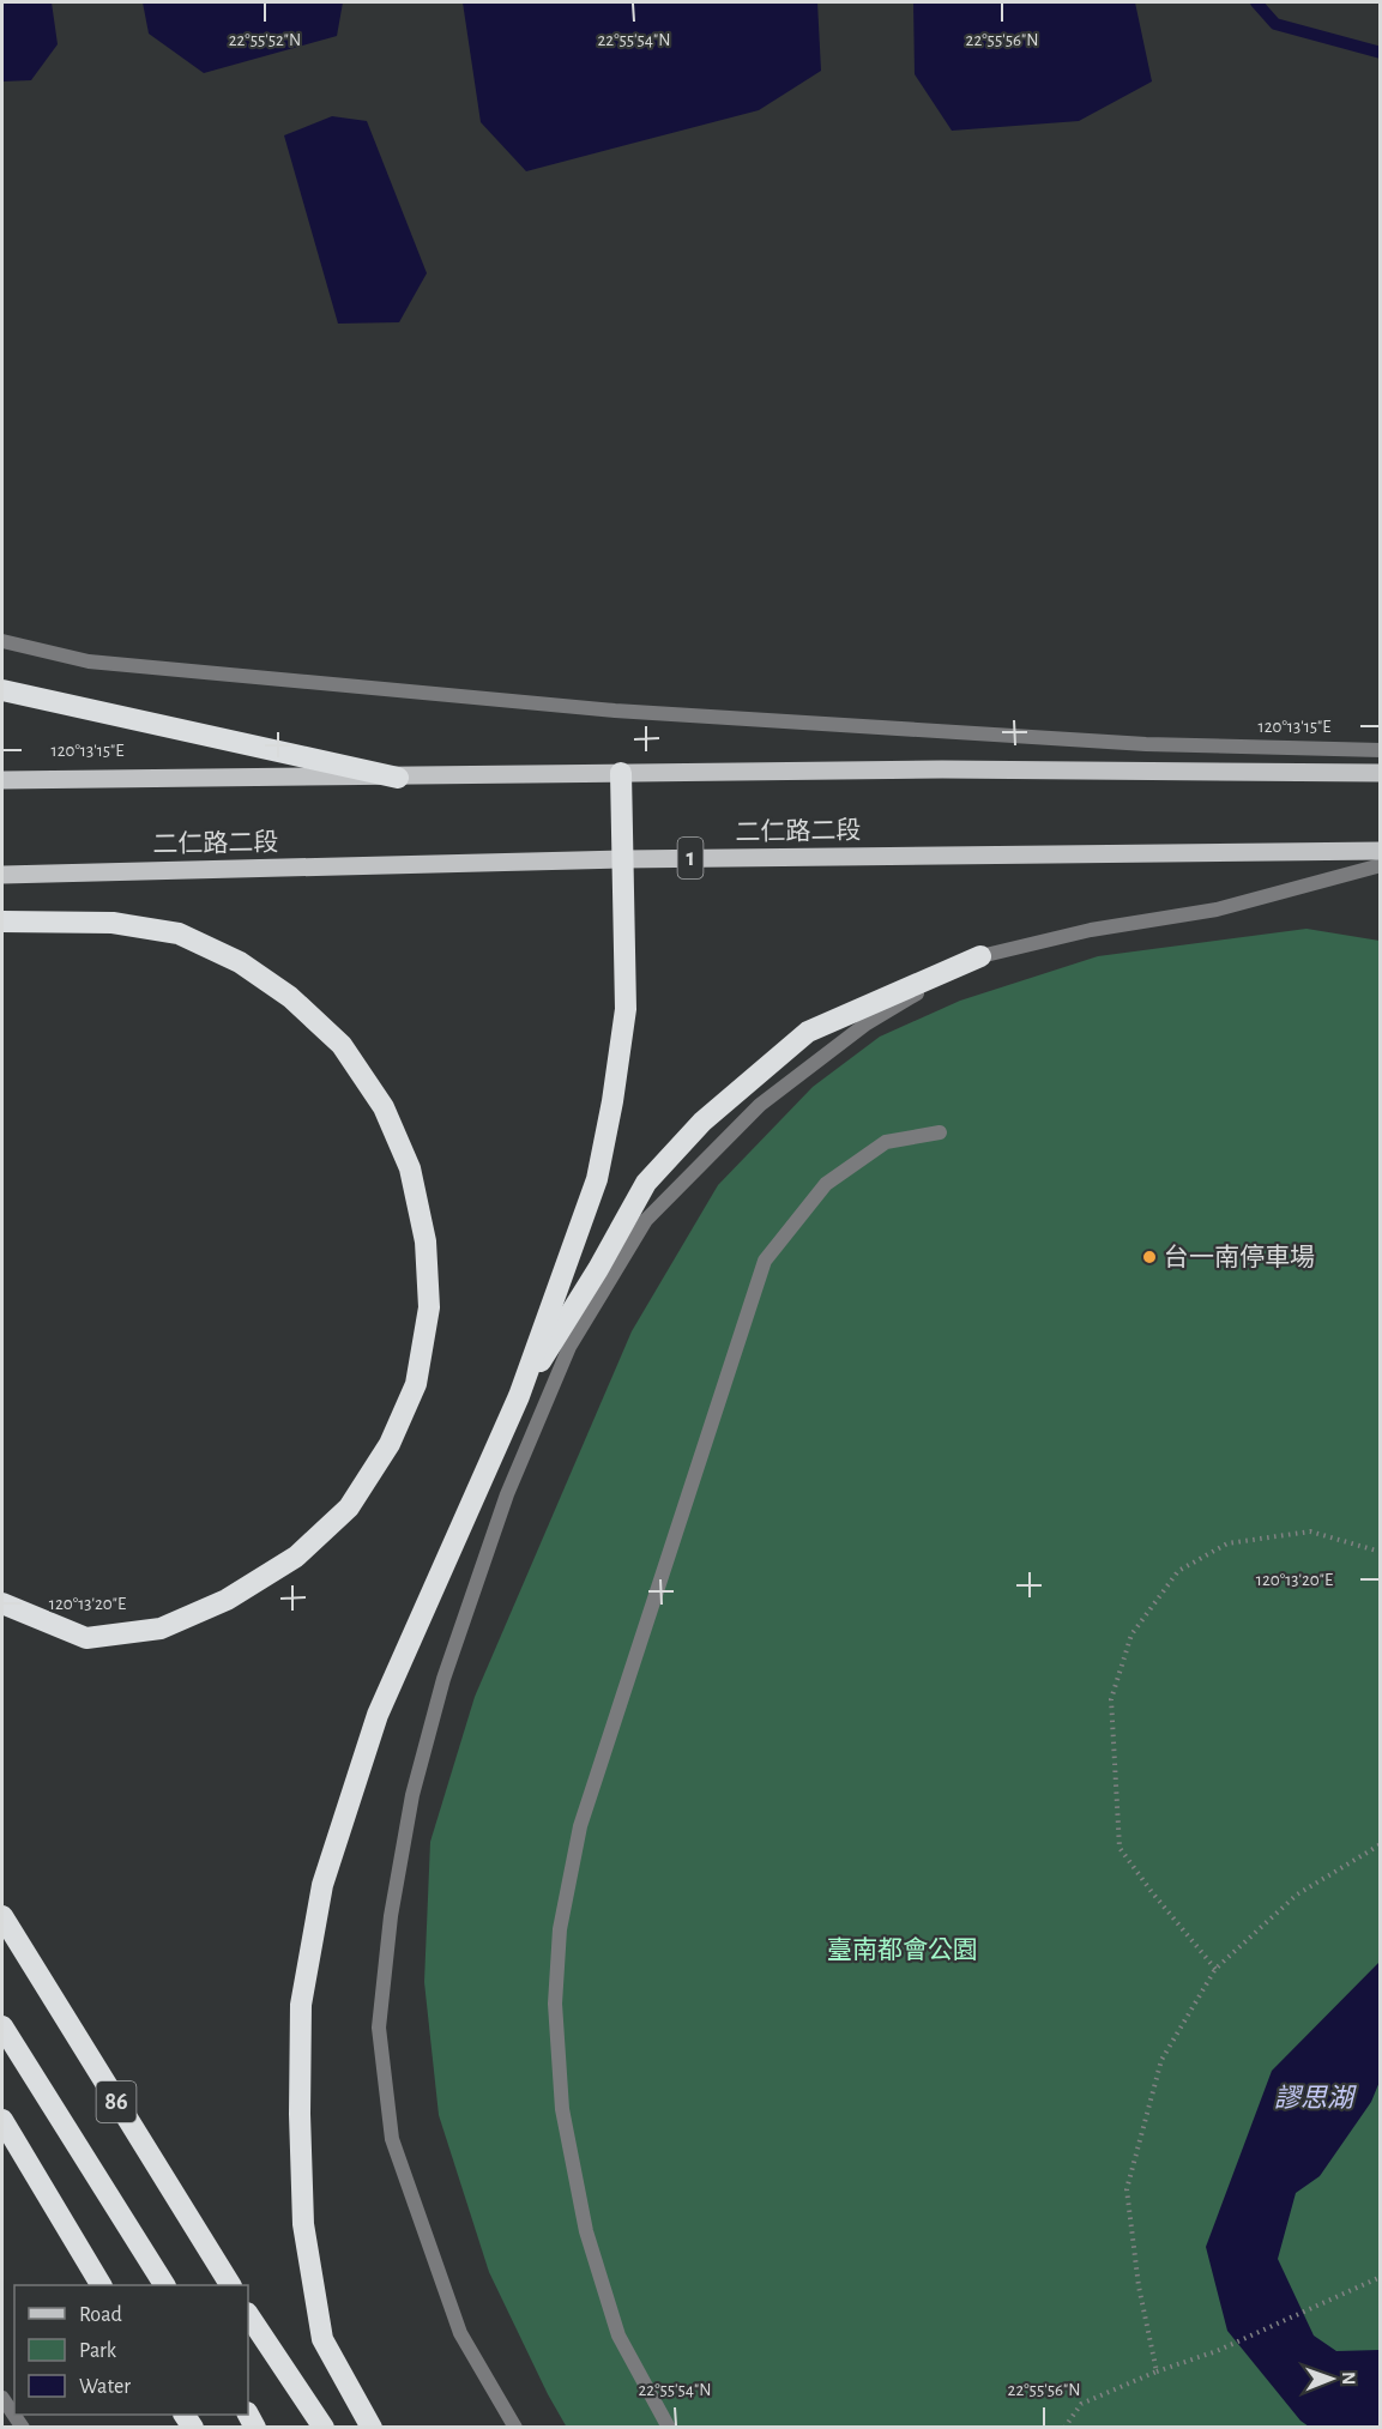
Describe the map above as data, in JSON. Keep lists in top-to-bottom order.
{
  "streets": {
    "highway": ["86"],
    "main road": ["二仁路二段", "1"]
  },
  "water": ["謬思湖"],
  "parks": ["臺南都會公園"],
  "places": ["台一南停車場"],
  "legend": ["Road", "Park", "Water"],
  "north": "right",
  "coordinates": [
    "22°55'52\"N",
    "22°55'54\"N",
    "22°55'56\"N",
    "120°13'15\"E",
    "120°13'20\"E"
  ]
}
